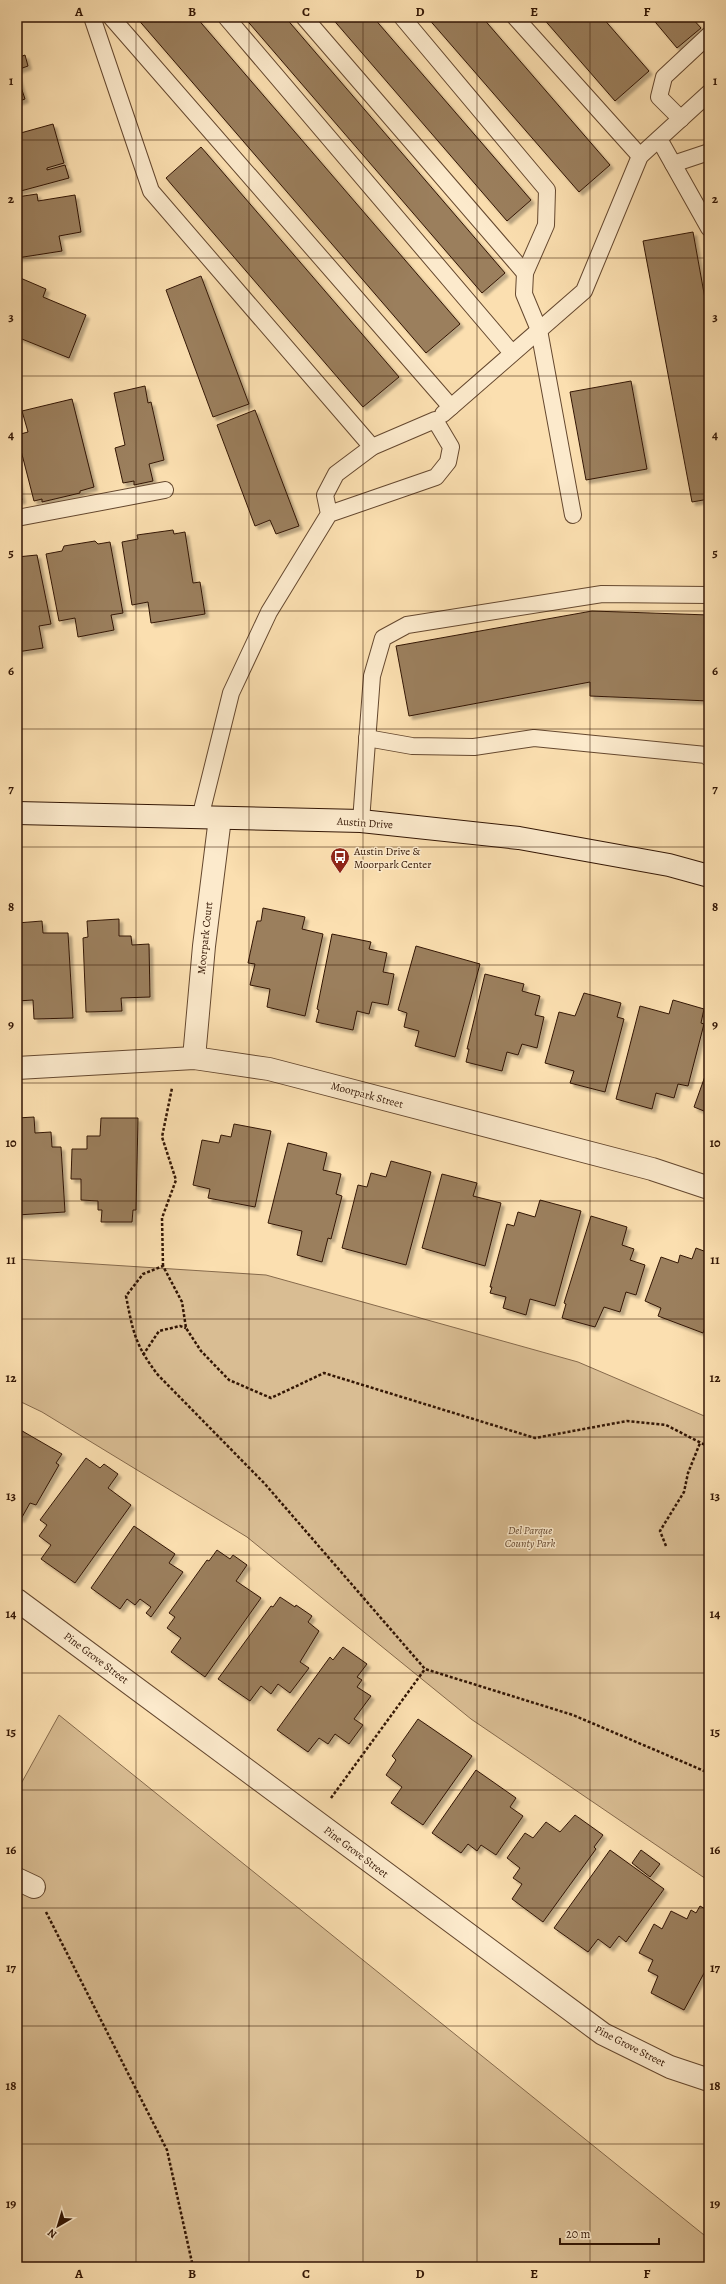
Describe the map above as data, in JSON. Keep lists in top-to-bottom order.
{
  "streets": {
    "street": [
      "Austin Drive",
      "Moorpark Court",
      "Moorpark Street",
      "Pine Grove Street"
    ]
  },
  "crossings": [
    ["Austin Drive", "Moorpark Court"],
    ["Moorpark Court", "Moorpark Street"]
  ],
  "parks": ["Del Parque County Park"],
  "places": {
    "bus stop": ["Austin Drive & Moorpark Center"]
  },
  "scale_bar": "20 m",
  "north": "bottom left",
  "grid": {
    "columns": [
      "A",
      "B",
      "C",
      "D",
      "E",
      "F"
    ],
    "rows": [
      "1",
      "2",
      "3",
      "4",
      "5",
      "6",
      "7",
      "8",
      "9",
      "10",
      "11",
      "12",
      "13",
      "14",
      "15",
      "16",
      "17",
      "18",
      "19"
    ]
  }
}
